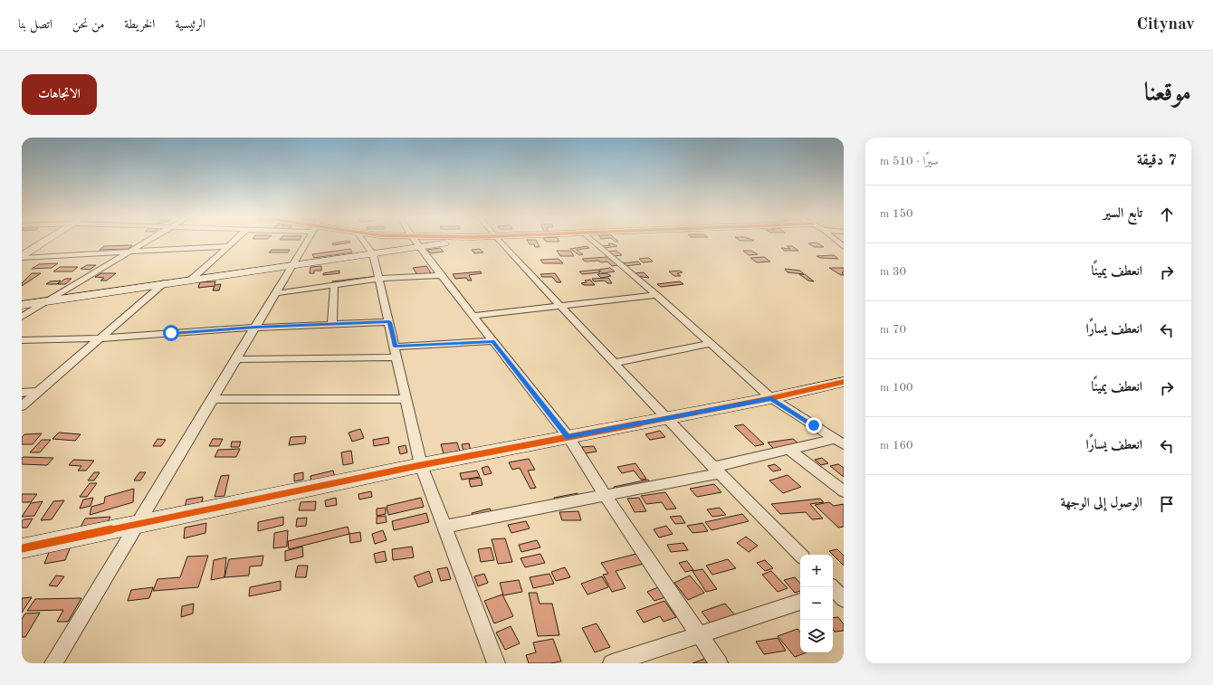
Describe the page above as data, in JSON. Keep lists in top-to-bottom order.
{
  "page": {
    "header": "Citynav",
    "nav": [
      "الرئيسية",
      "الخريطة",
      "من نحن",
      "اتصل بنا"
    ],
    "title": "موقعنا",
    "buttons": "الاتجاهات",
    "heading": ["7 دقيقة", "سيرًا · 510 m"],
    "list": [
      ["تابع السير", "150 m"],
      ["انعطف يمينًا", "30 m"],
      ["انعطف يسارًا", "70 m"],
      ["انعطف يمينًا", "100 m"],
      ["انعطف يسارًا", "160 m"],
      "الوصول إلى الوجهة"
    ],
    "map_buttons": ["+", "−"]
  }
}
